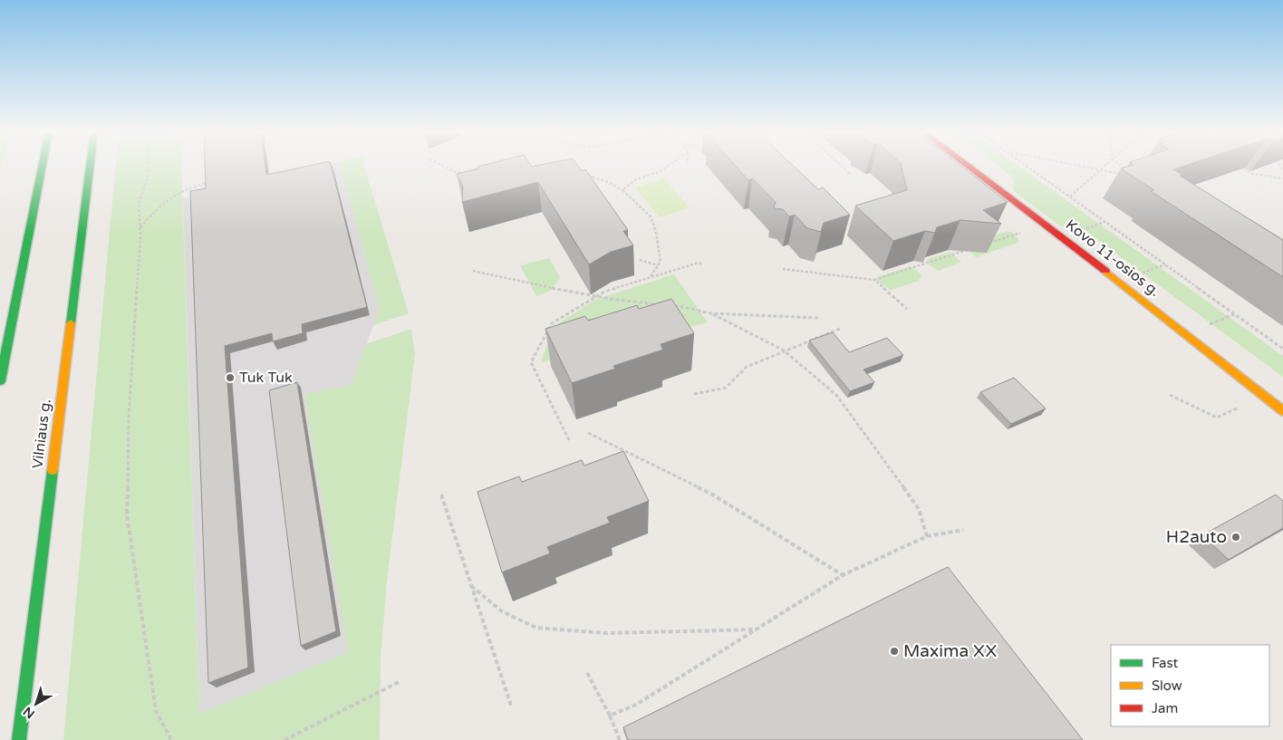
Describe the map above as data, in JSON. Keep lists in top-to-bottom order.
{
  "streets": {
    "main road": ["Kovo 11-osios g.", "Vilniaus g."]
  },
  "places": ["Tuk Tuk", "H2auto", "Maxima XX"],
  "legend": ["Fast", "Slow", "Jam"],
  "north": "bottom left"
}
